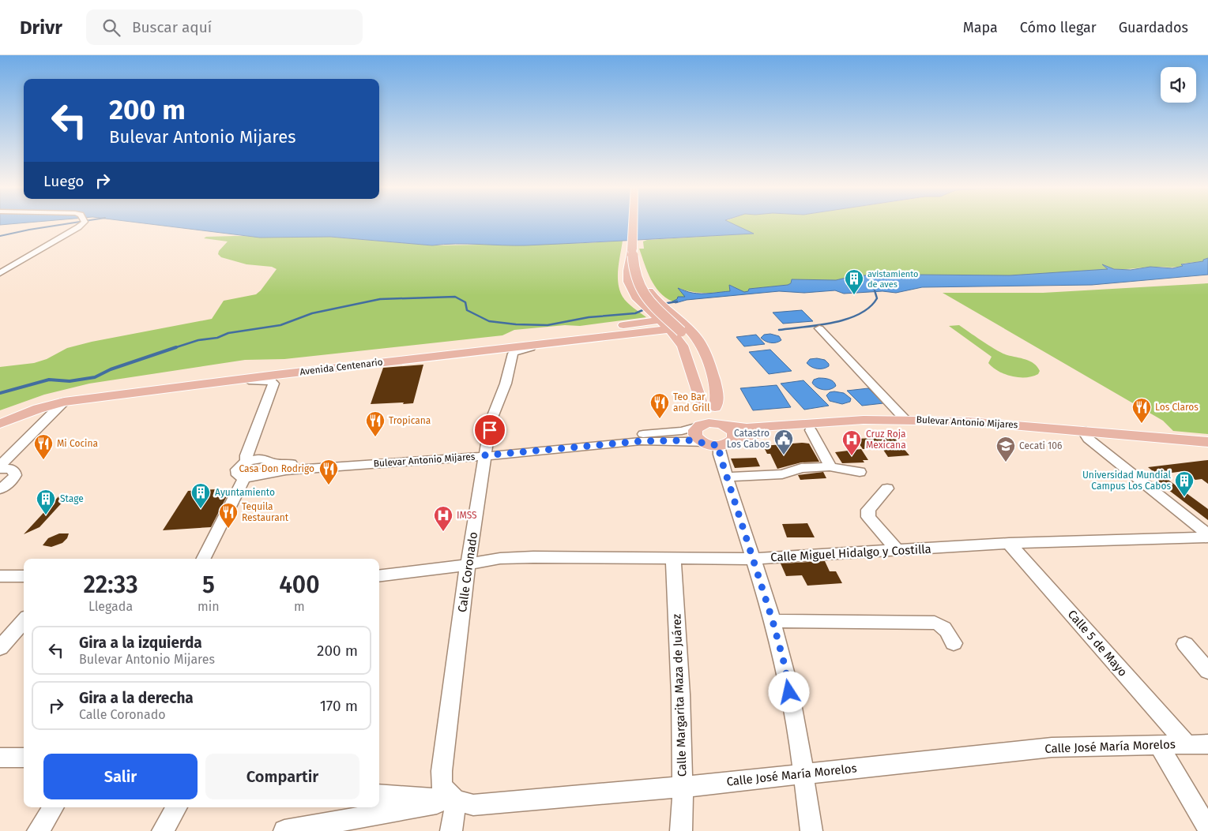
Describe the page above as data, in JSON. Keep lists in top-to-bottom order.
{
  "streets": {
    "main road": ["Avenida Centenario", "Bulevar Antonio Mijares"],
    "street": [
      "Calle Miguel Hidalgo y Costilla",
      "Calle Coronado",
      "Calle 5 de Mayo",
      "Calle Margarita Maza de Juárez",
      "Calle José María Morelos"
    ]
  },
  "crossings": [
    ["Avenida Centenario", "Calle Coronado"],
    ["Bulevar Antonio Mijares", "Calle Coronado"],
    ["Calle Miguel Hidalgo y Costilla", "Calle Coronado"],
    ["Calle Miguel Hidalgo y Costilla", "Calle 5 de Mayo"],
    ["Calle Miguel Hidalgo y Costilla", "Calle Margarita Maza de Juárez"],
    ["Calle Coronado", "Calle José María Morelos"],
    ["Calle 5 de Mayo", "Calle José María Morelos"],
    ["Calle Margarita Maza de Juárez", "Calle José María Morelos"]
  ],
  "places": {
    "building": [
      "avistamiento de aves",
      "Universidad Mundial Campus Los Cabos",
      "Ayuntamiento",
      "Stage"
    ],
    "restaurant": [
      "Teo Bar and Grill",
      "Los Claros",
      "Tropicana",
      "Mi Cocina",
      "Casa Don Rodrigo",
      "Tequila Restaurant"
    ],
    "public building": ["Catastro Los Cabos"],
    "hospital": ["Cruz Roja Mexicana", "IMSS"],
    "school or university": ["Cecati 106"]
  },
  "page": {
    "header": "Drivr",
    "search": "Buscar aquí",
    "nav": ["Mapa", "Cómo llegar", "Guardados"],
    "turn": ["200 m", "Bulevar Antonio Mijares"],
    "then": "Luego",
    "eta": [
      "22:33",
      "Llegada",
      "5",
      "min",
      "400",
      "m"
    ],
    "list": [
      {
        "name": "Gira a la izquierda",
        "note": "Bulevar Antonio Mijares",
        "value": "200 m"
      },
      {
        "name": "Gira a la derecha",
        "note": "Calle Coronado",
        "value": "170 m"
      }
    ],
    "buttons": ["Salir", "Compartir"]
  }
}
